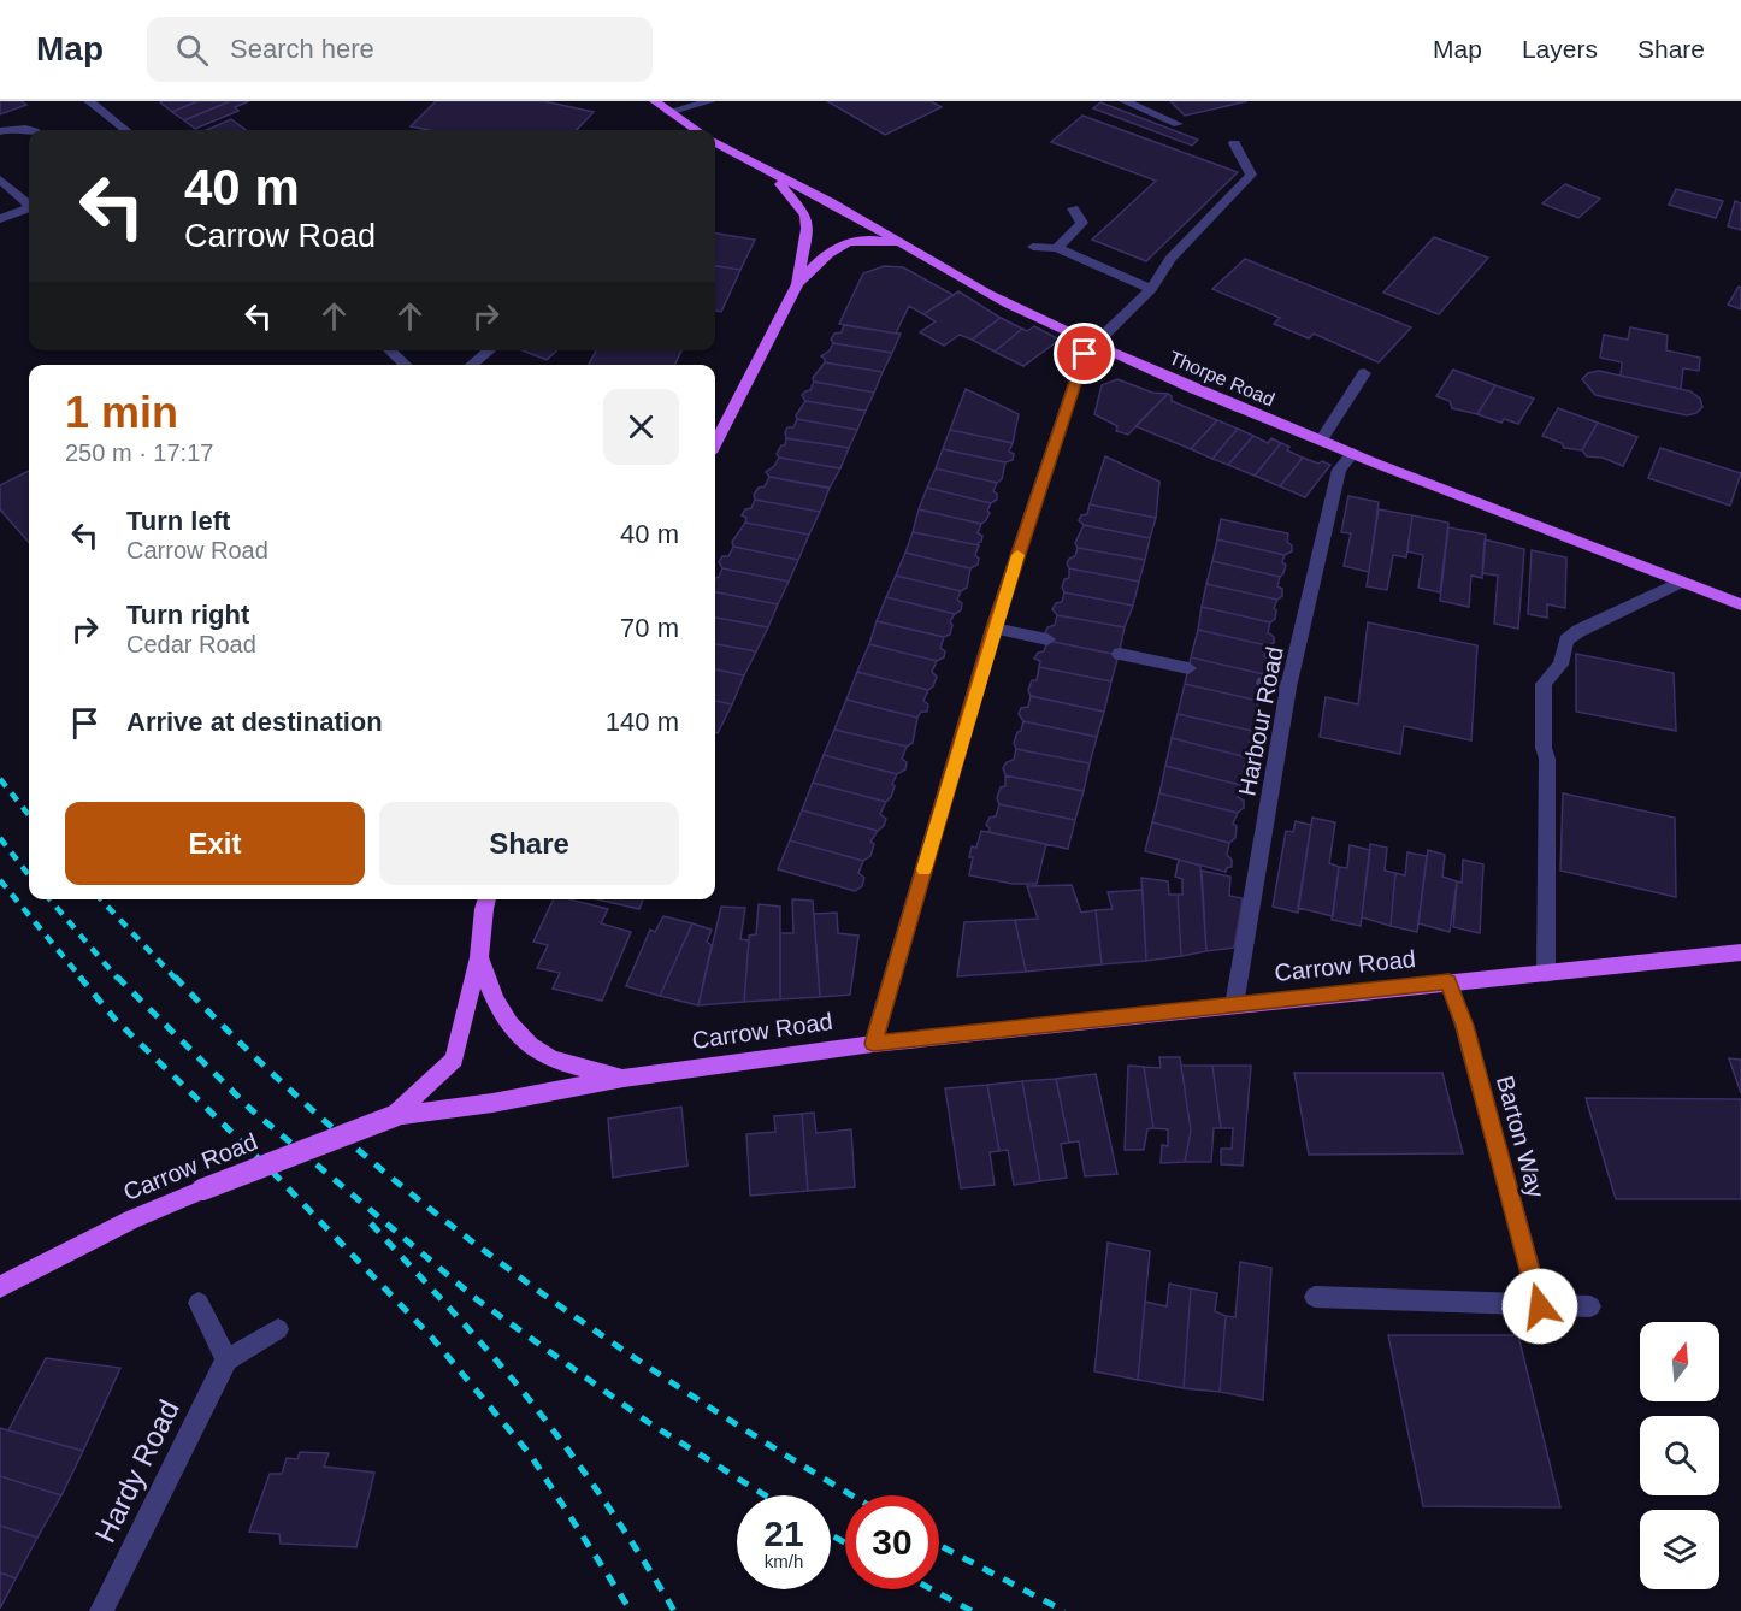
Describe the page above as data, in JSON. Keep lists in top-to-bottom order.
{
  "streets": {
    "main road": ["Thorpe Road", "Carrow Road"],
    "street": ["Harbour Road", "Barton Way", "Hardy Road"]
  },
  "crossings": [
    ["Thorpe Road", "Harbour Road"],
    ["Harbour Road", "Carrow Road"],
    ["Carrow Road", "Barton Way"]
  ],
  "north": "top",
  "page": {
    "header": "Map",
    "search": "Search here",
    "nav": ["Map", "Layers", "Share"],
    "turn": ["40 m", "Carrow Road"],
    "heading": ["1 min", "250 m · 17:17"],
    "list": [
      {
        "name": "Turn left",
        "note": "Carrow Road",
        "value": "40 m"
      },
      {
        "name": "Turn right",
        "note": "Cedar Road",
        "value": "70 m"
      },
      {
        "name": "Arrive at destination",
        "value": "140 m"
      }
    ],
    "buttons": ["Exit", "Share"],
    "speed": "21 km/h",
    "limit": "30"
  }
}
